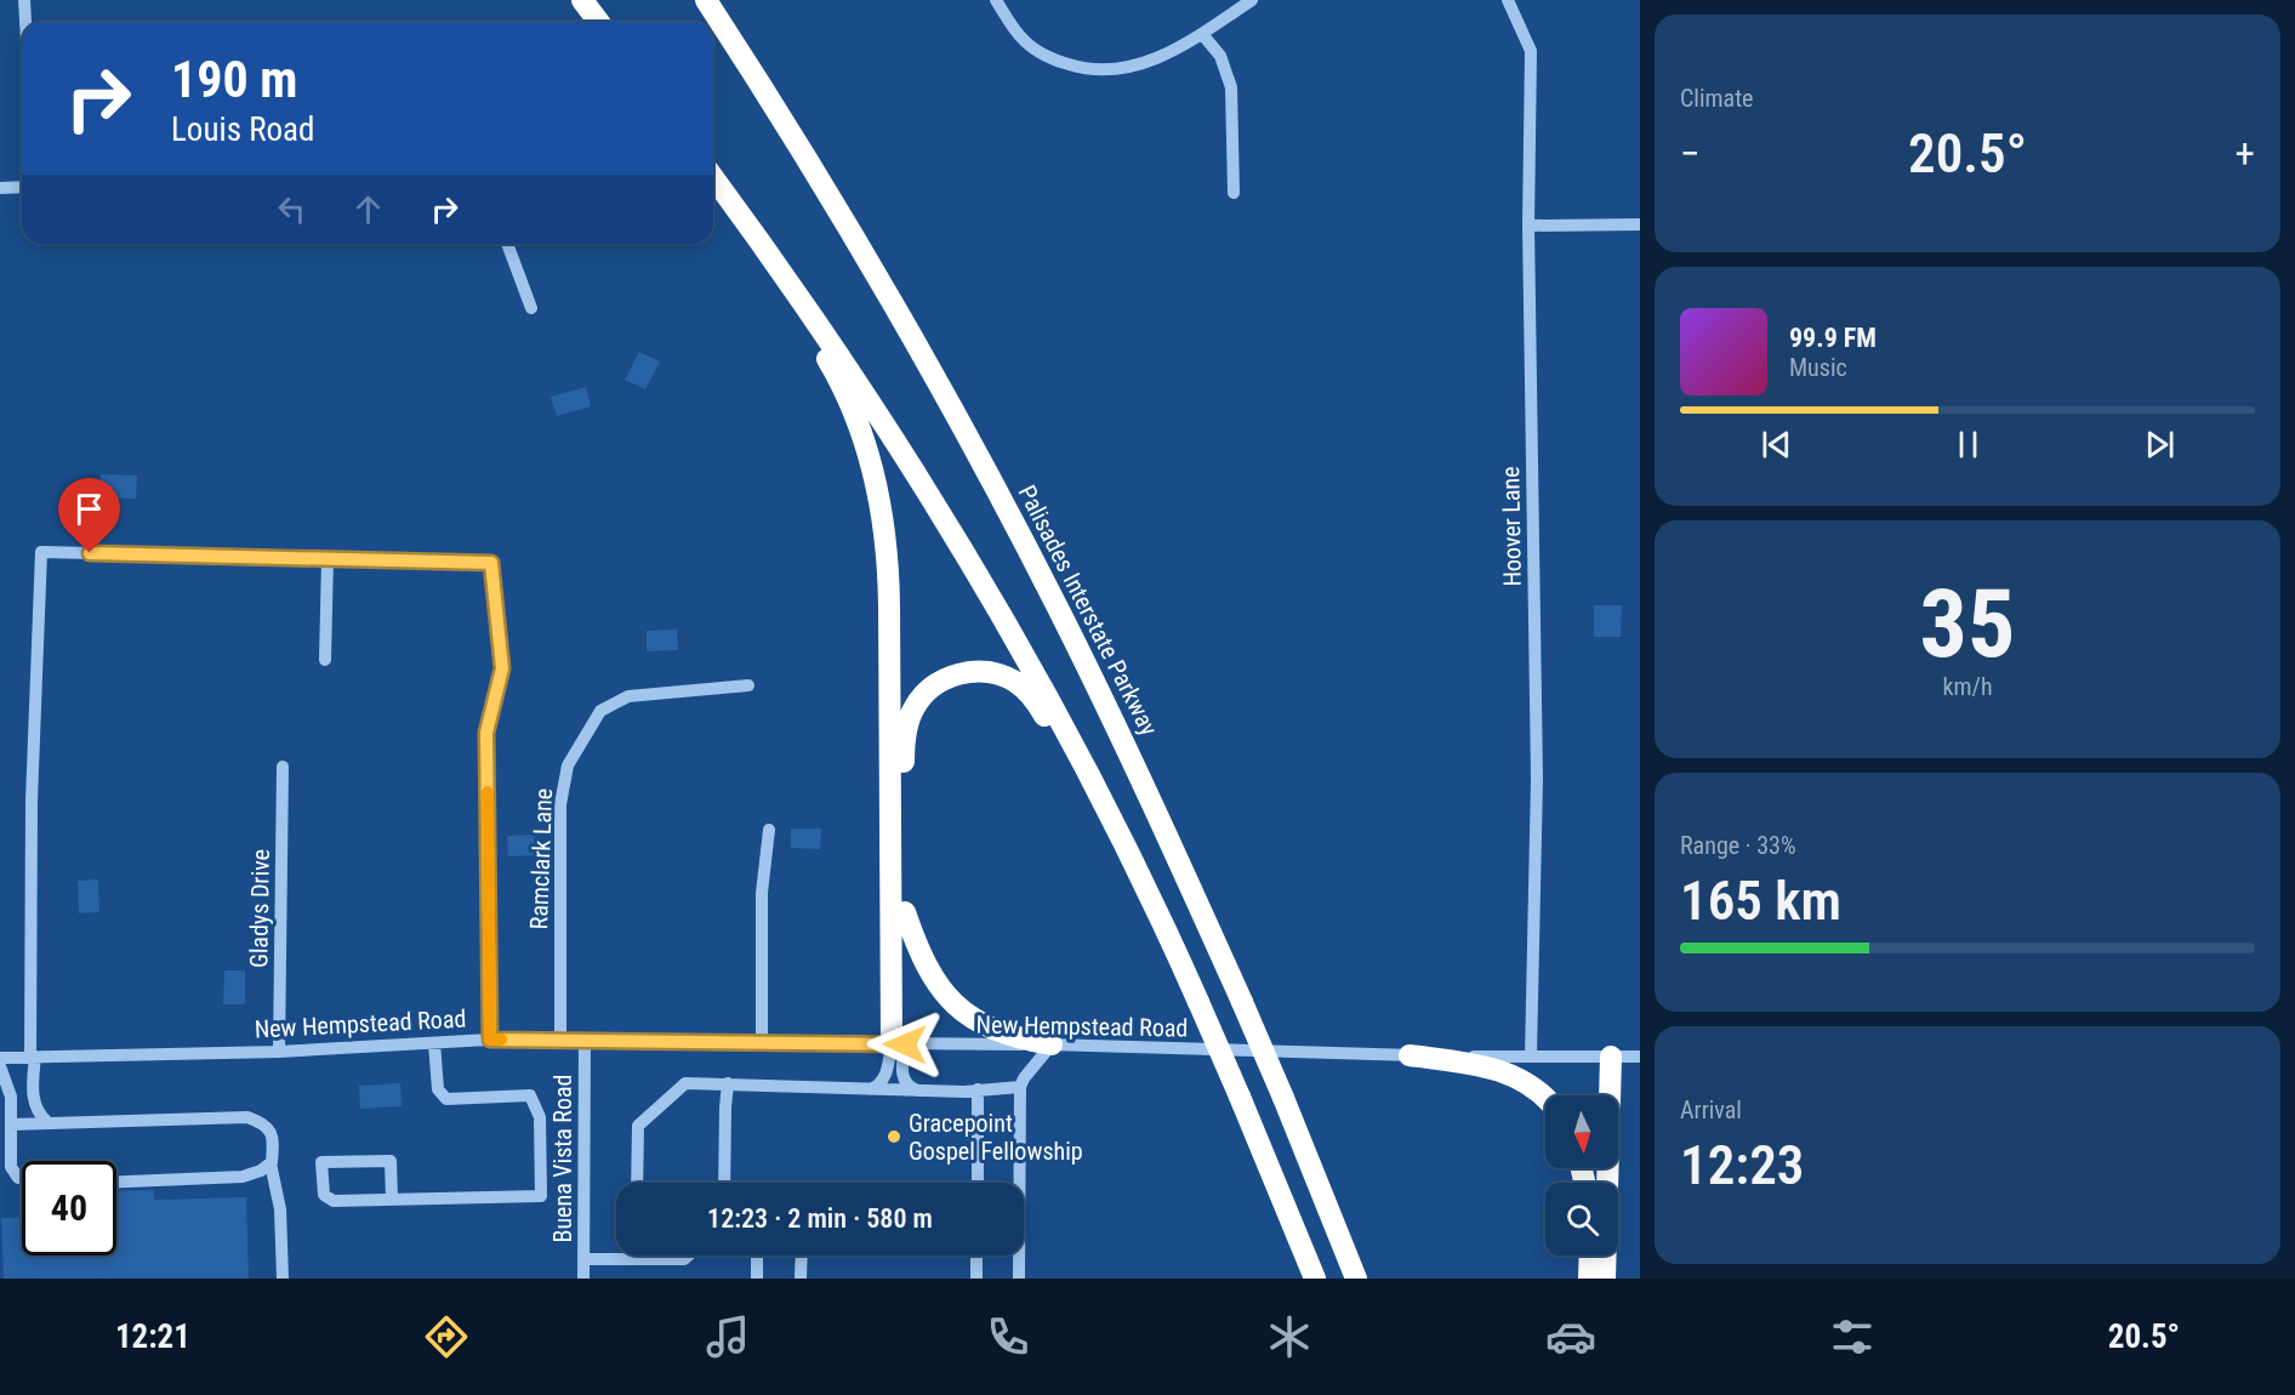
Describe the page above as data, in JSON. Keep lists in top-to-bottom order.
{
  "streets": {
    "highway": ["Palisades Interstate Parkway"],
    "street": [
      "Hoover Lane",
      "Ramclark Lane",
      "Gladys Drive",
      "New Hempstead Road",
      "Buena Vista Road"
    ]
  },
  "crossings": [
    ["Hoover Lane", "New Hempstead Road"],
    ["Ramclark Lane", "New Hempstead Road"],
    ["Gladys Drive", "New Hempstead Road"],
    ["New Hempstead Road", "Buena Vista Road"]
  ],
  "places": ["Gracepoint Gospel Fellowship"],
  "north": "bottom",
  "page": {
    "tile": [
      "Climate",
      ["35", "km/h"],
      ["Range · 33%", "165 km"],
      ["Arrival", "12:23"]
    ],
    "turn": ["190 m", "Louis Road"],
    "heat": ["−", "20.5°", "+"],
    "song": ["99.9 FM", "Music"],
    "limit": "40",
    "trip": "12:23 · 2 min · 580 m",
    "tabs": ["12:21", "20.5°"]
  }
}
